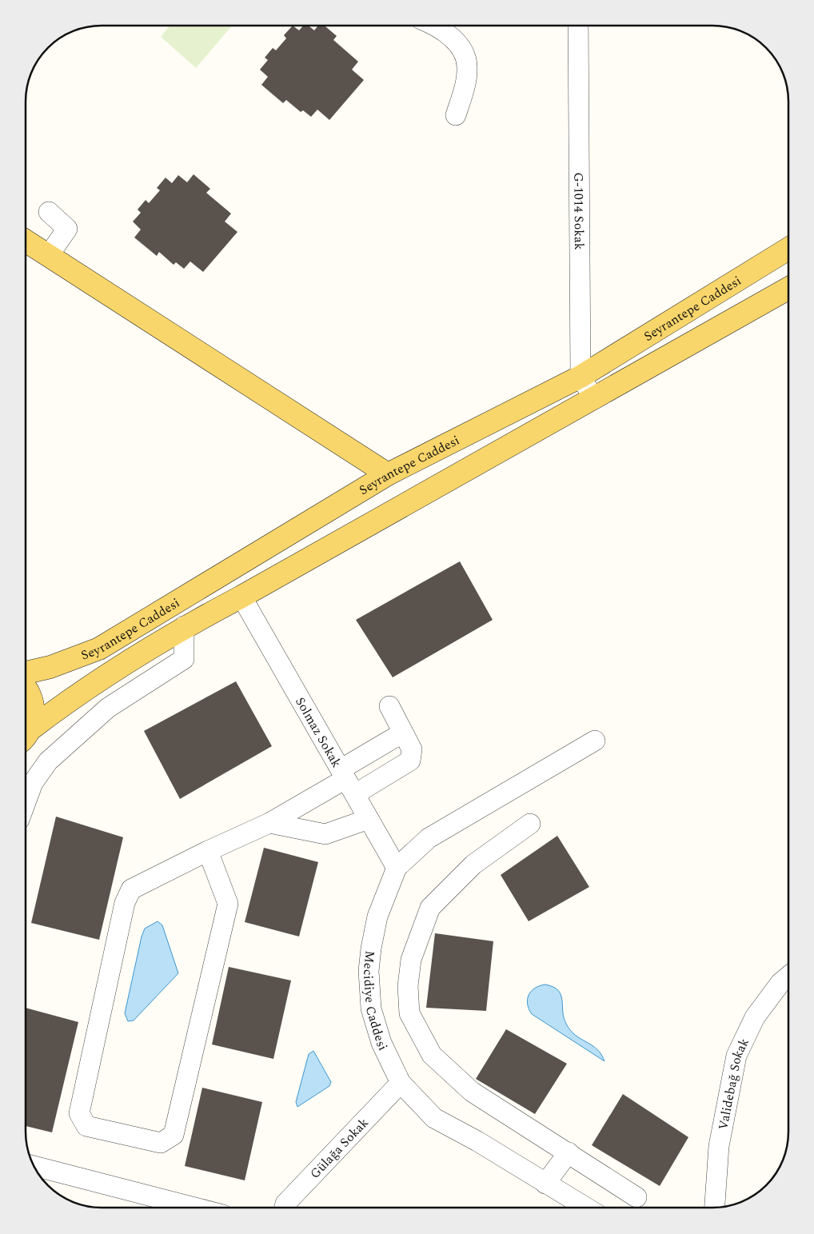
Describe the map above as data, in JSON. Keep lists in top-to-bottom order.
{
  "streets": {
    "main road": ["Seyrantepe Caddesi"],
    "street": [
      "G-1014 Sokak",
      "Solmaz Sokak",
      "Mecidiye Caddesi",
      "Validebağ Sokak",
      "Gülağa Sokak"
    ]
  },
  "crossings": [
    ["G-1014 Sokak", "Seyrantepe Caddesi"],
    ["Seyrantepe Caddesi", "Solmaz Sokak"],
    ["Solmaz Sokak", "Mecidiye Caddesi"],
    ["Mecidiye Caddesi", "Gülağa Sokak"]
  ]
}
